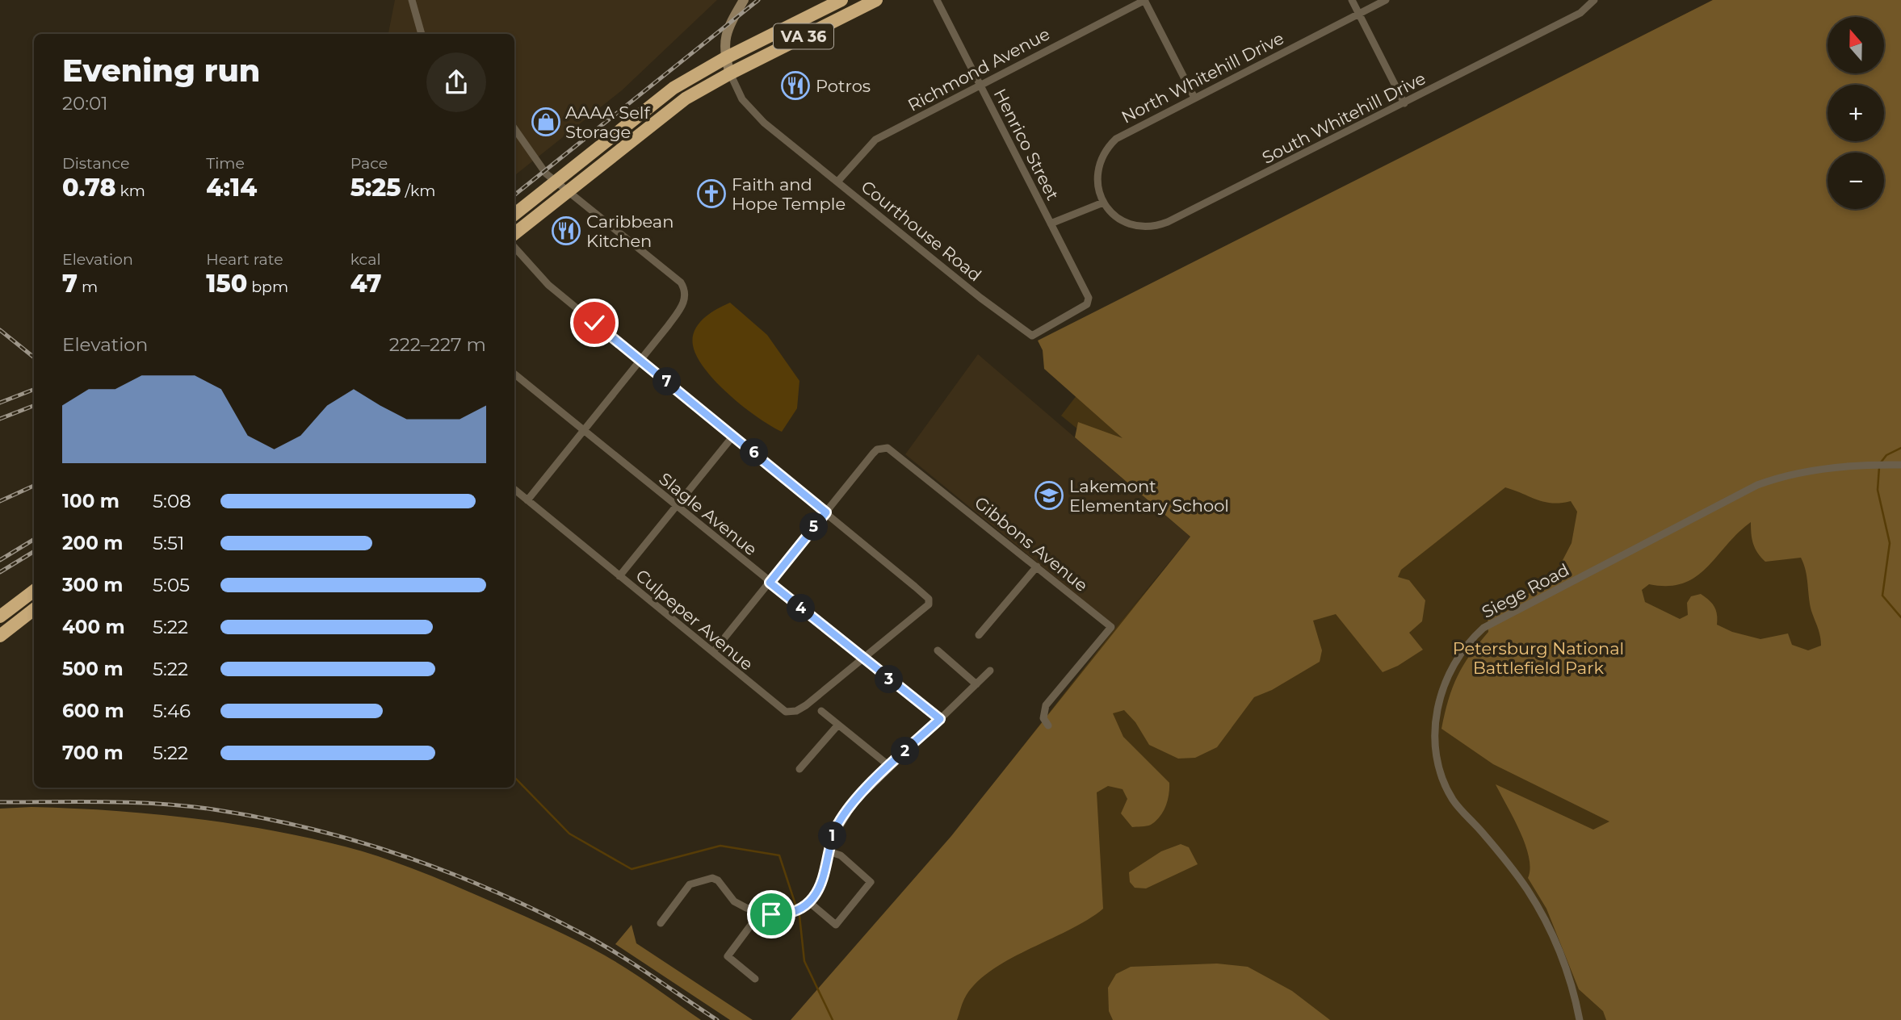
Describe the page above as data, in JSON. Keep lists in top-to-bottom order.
{
  "streets": {
    "highway": ["VA 36"],
    "street": [
      "Richmond Avenue",
      "North Whitehill Drive",
      "South Whitehill Drive",
      "Henrico Street",
      "Courthouse Road",
      "Slagle Avenue",
      "Gibbons Avenue",
      "Siege Road",
      "Culpeper Avenue"
    ]
  },
  "crossings": [
    ["VA 36", "Courthouse Road"],
    ["Richmond Avenue", "Henrico Street"],
    ["Richmond Avenue", "Courthouse Road"],
    ["North Whitehill Drive", "South Whitehill Drive"],
    ["Henrico Street", "Courthouse Road"],
    ["Slagle Avenue", "Culpeper Avenue"]
  ],
  "parks": ["Petersburg National Battlefield Park"],
  "places": {
    "restaurant": ["Potros", "Caribbean Kitchen"],
    "shop": ["AAAA Self Storage"],
    "church": ["Faith and Hope Temple"],
    "school or university": ["Lakemont Elementary School"]
  },
  "north": "top",
  "page": {
    "map_buttons": ["+", "−"],
    "heading": ["Evening run", "20:01"],
    "stats": [
      ["Distance", "0.78 km"],
      ["Time", "4:14"],
      ["Pace", "5:25 /km"],
      ["Elevation", "7 m"],
      ["Heart rate", "150 bpm"],
      ["kcal", "47"]
    ],
    "chart": ["Elevation", "222–227 m"],
    "pins": [
      "7",
      "6",
      "5",
      "4",
      "3",
      "2",
      "1"
    ],
    "list": [
      {
        "name": "100 m",
        "note": "5:08"
      },
      {
        "name": "200 m",
        "note": "5:51"
      },
      {
        "name": "300 m",
        "note": "5:05"
      },
      {
        "name": "400 m",
        "note": "5:22"
      },
      {
        "name": "500 m",
        "note": "5:22"
      },
      {
        "name": "600 m",
        "note": "5:46"
      },
      {
        "name": "700 m",
        "note": "5:22"
      }
    ]
  }
}
